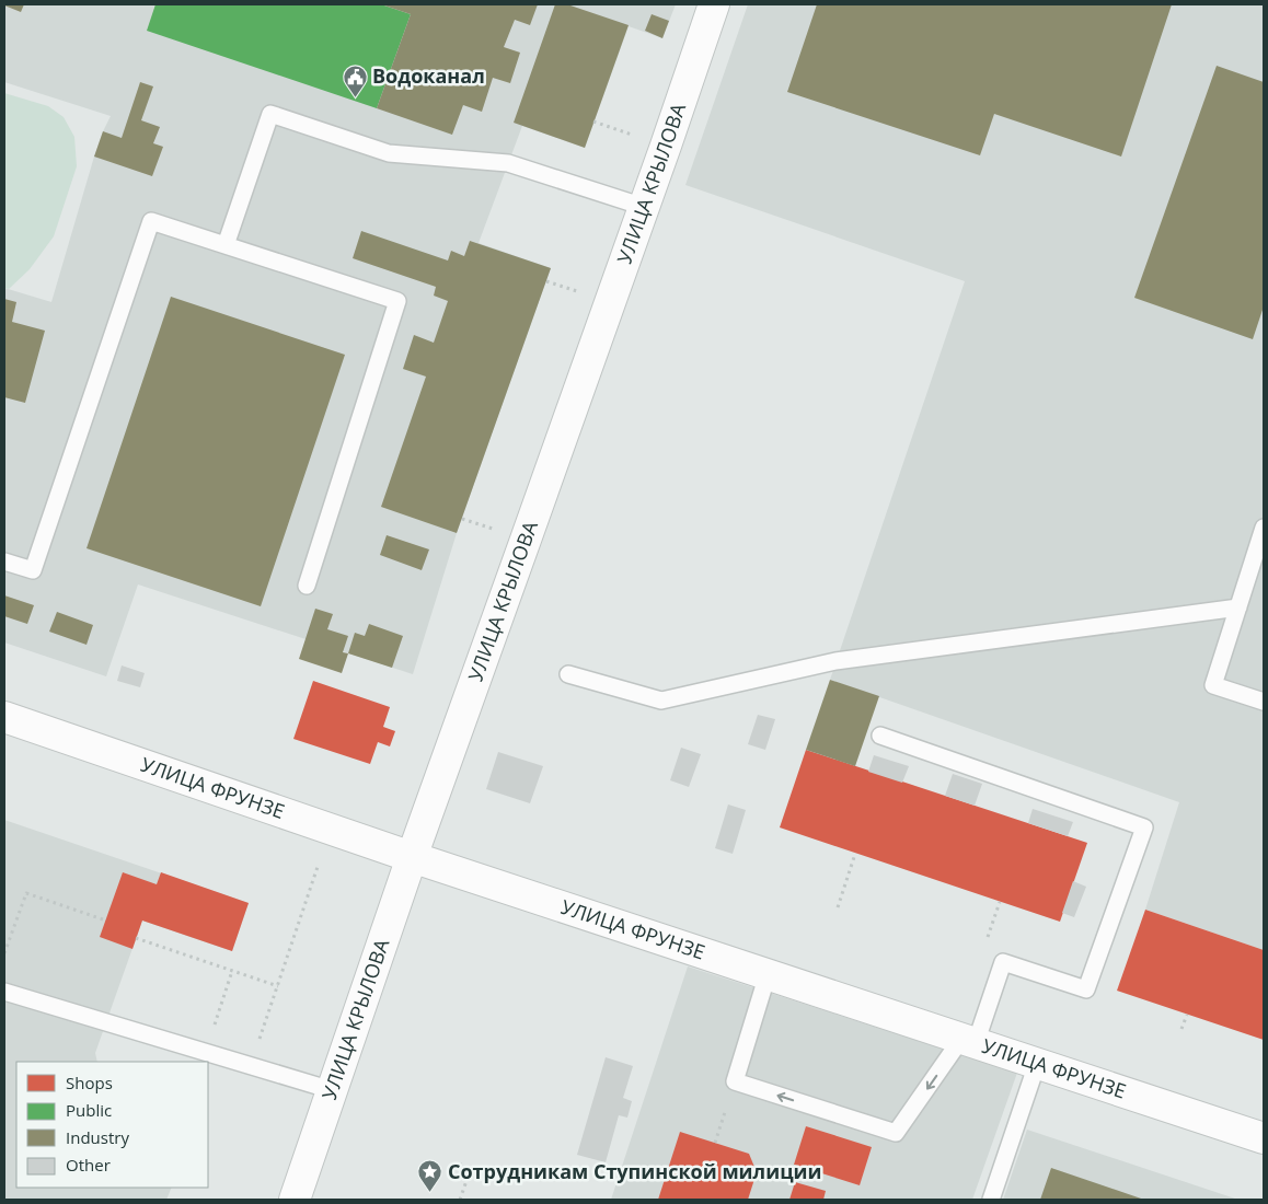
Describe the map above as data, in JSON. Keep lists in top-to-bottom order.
{
  "streets": {
    "street": ["УЛИЦА КРЫЛОВА", "УЛИЦА ФРУНЗЕ"]
  },
  "crossings": [
    ["УЛИЦА КРЫЛОВА", "УЛИЦА ФРУНЗЕ"]
  ],
  "places": {
    "public building": ["Водоканал"],
    "place": ["Сотрудникам Ступинской милиции"]
  },
  "legend": [
    "Shops",
    "Public",
    "Industry",
    "Other"
  ]
}
